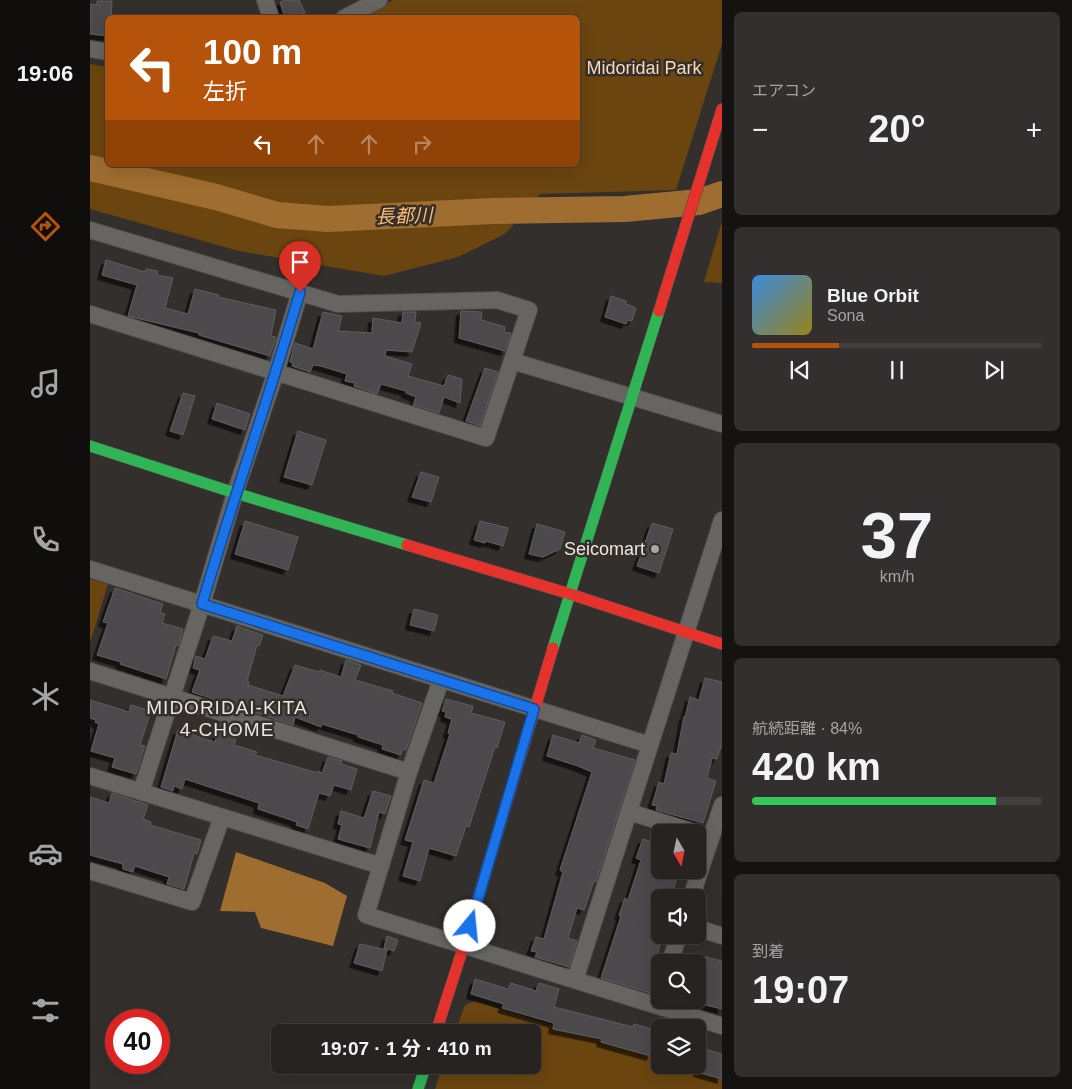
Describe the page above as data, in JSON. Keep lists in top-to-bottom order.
{
  "districts": ["MIDORIDAI-KITA 4-CHOME"],
  "water": ["長都川"],
  "parks": ["Midoridai Park"],
  "places": ["Seicomart"],
  "north": "bottom",
  "page": {
    "tabs": "19:06",
    "tile": [
      "エアコン",
      ["37", "km/h"],
      ["航続距離 · 84%", "420 km"],
      ["到着", "19:07"]
    ],
    "turn": ["100 m", "左折"],
    "heat": ["−", "20°", "+"],
    "song": ["Blue Orbit", "Sona"],
    "limit": "40",
    "trip": "19:07 · 1 分 · 410 m"
  }
}
